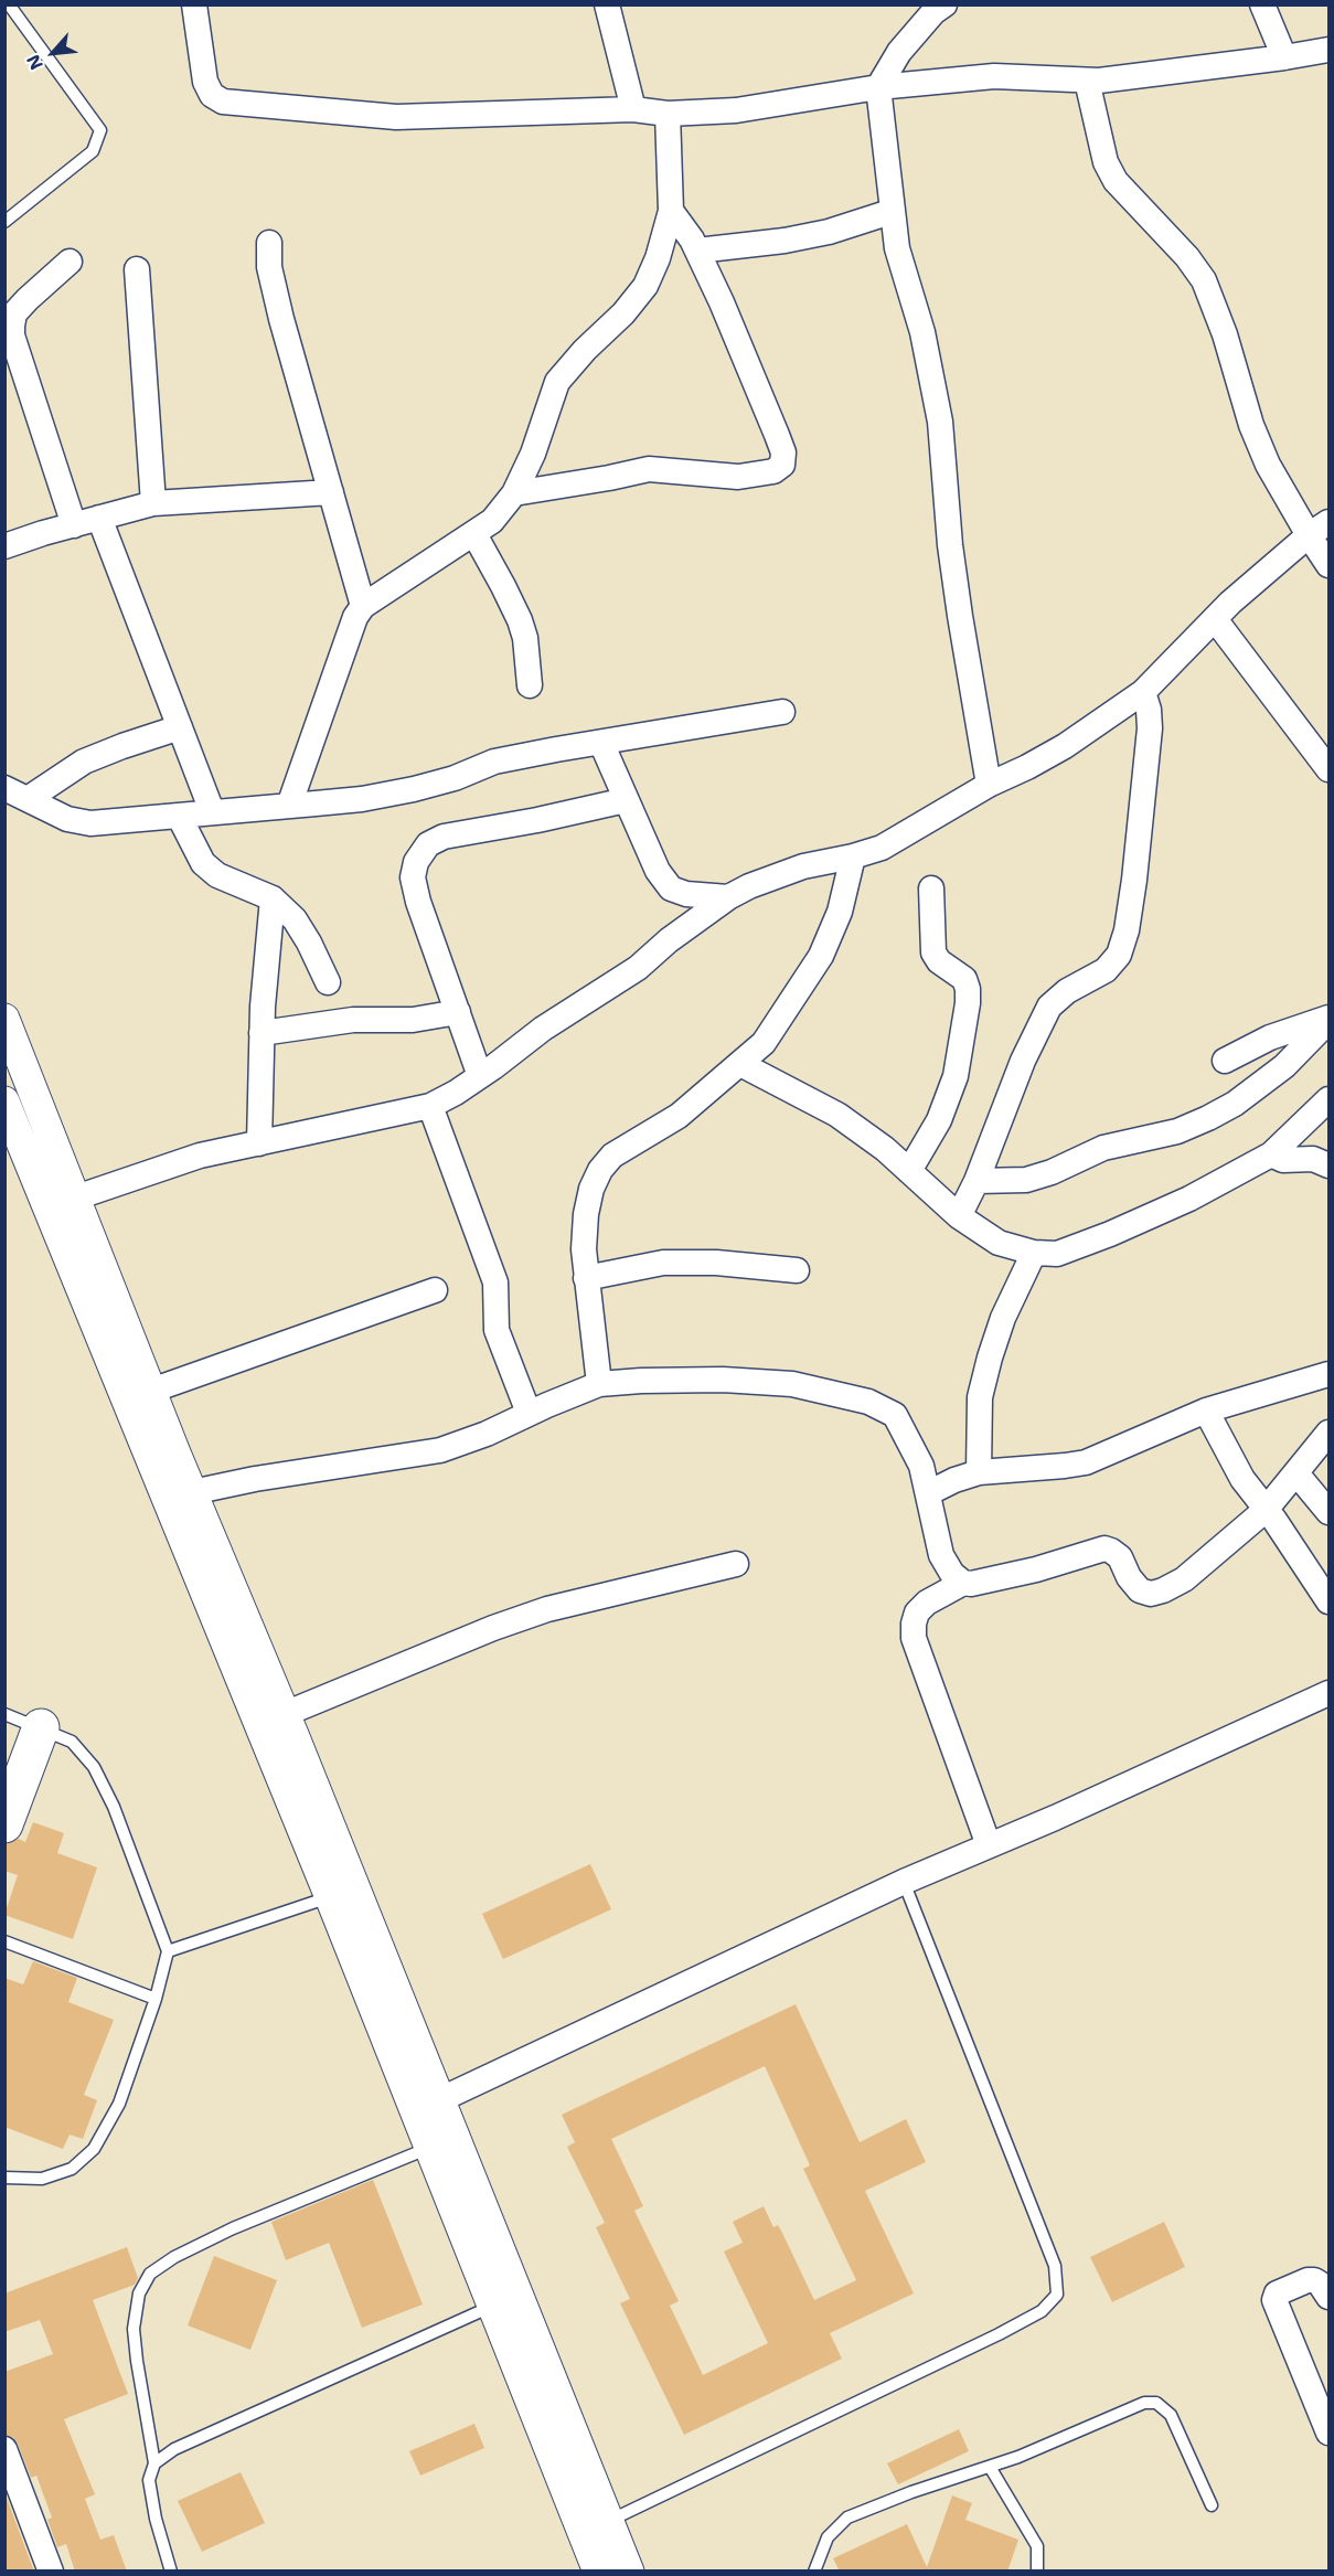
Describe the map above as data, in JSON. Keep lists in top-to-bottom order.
{
  "north": "bottom left"
}
